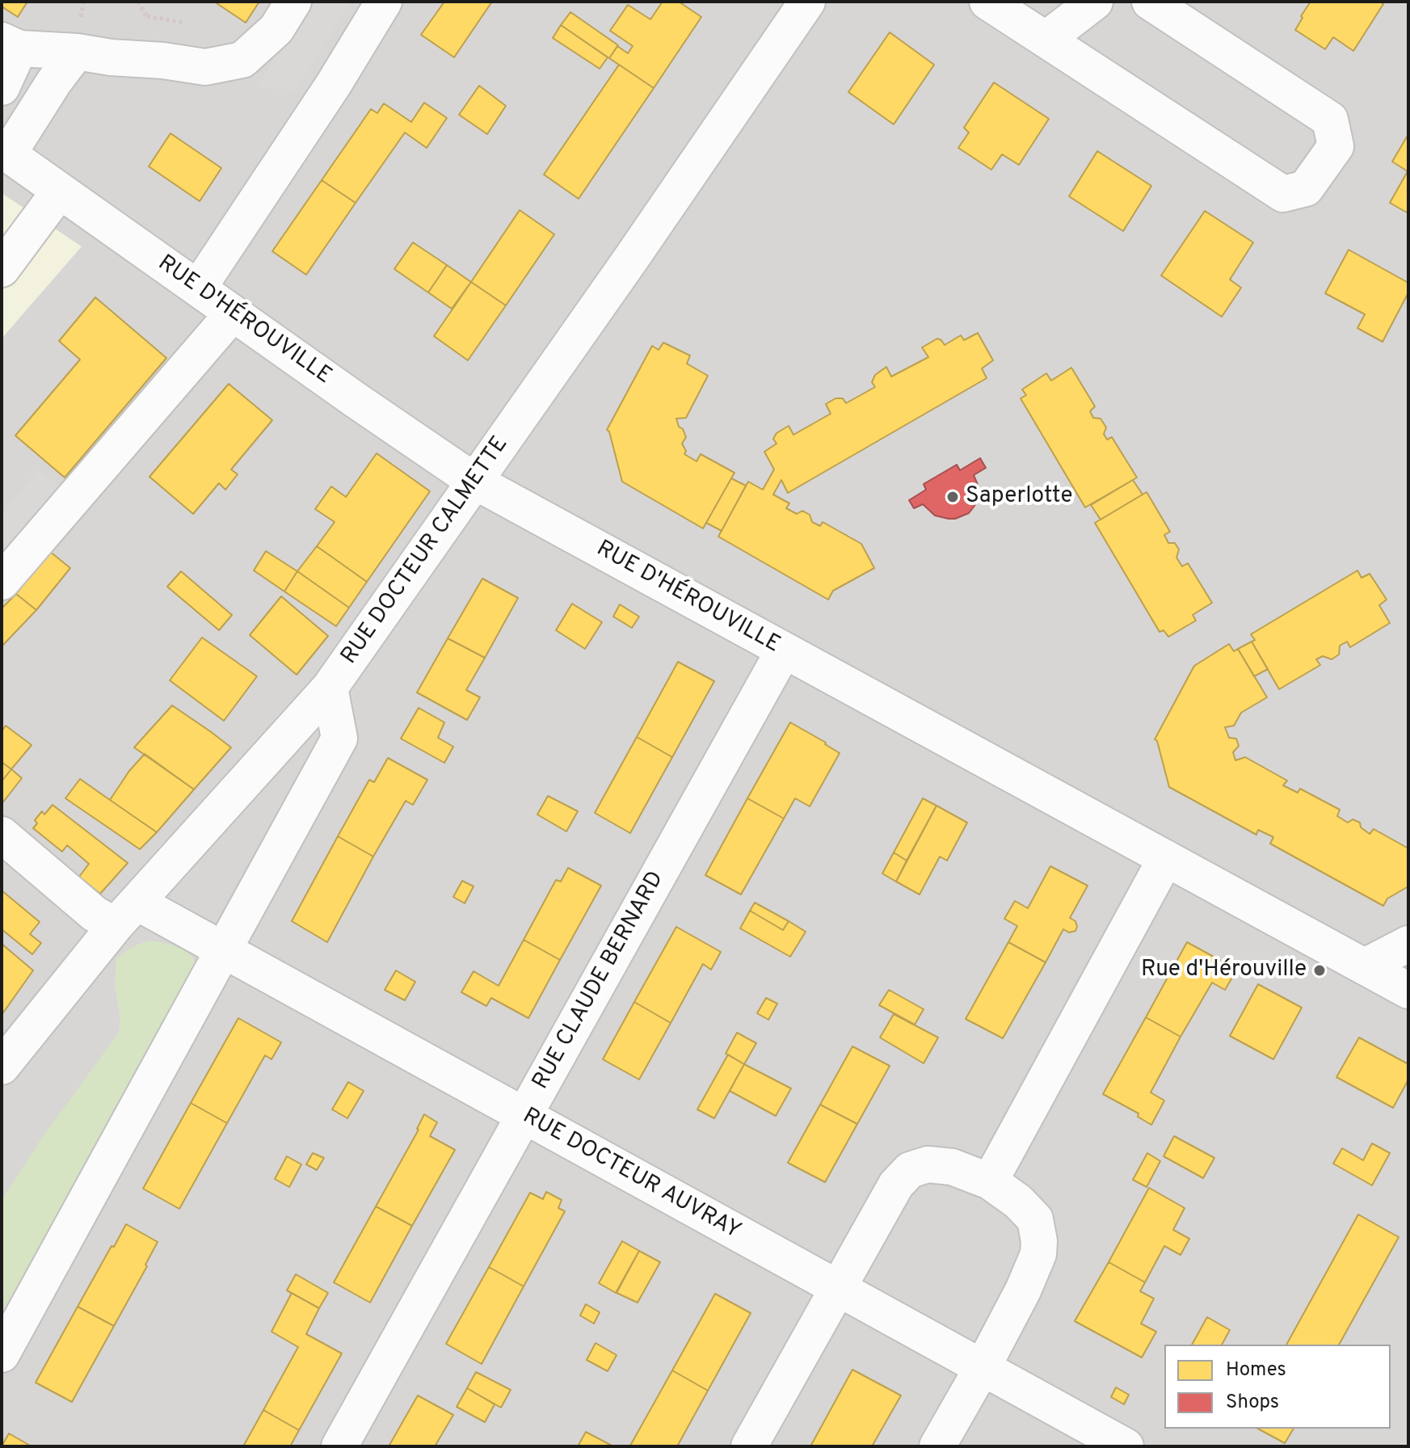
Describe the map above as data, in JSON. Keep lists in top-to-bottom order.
{
  "streets": {
    "street": [
      "RUE D'HÉROUVILLE",
      "RUE DOCTEUR CALMETTE",
      "RUE CLAUDE BERNARD",
      "RUE DOCTEUR AUVRAY"
    ]
  },
  "crossings": [
    ["RUE D'HÉROUVILLE", "RUE DOCTEUR CALMETTE"],
    ["RUE D'HÉROUVILLE", "RUE CLAUDE BERNARD"],
    ["RUE DOCTEUR CALMETTE", "RUE DOCTEUR AUVRAY"],
    ["RUE CLAUDE BERNARD", "RUE DOCTEUR AUVRAY"]
  ],
  "places": ["Saperlotte", "Rue d'Hérouville"],
  "legend": ["Homes", "Shops"]
}
